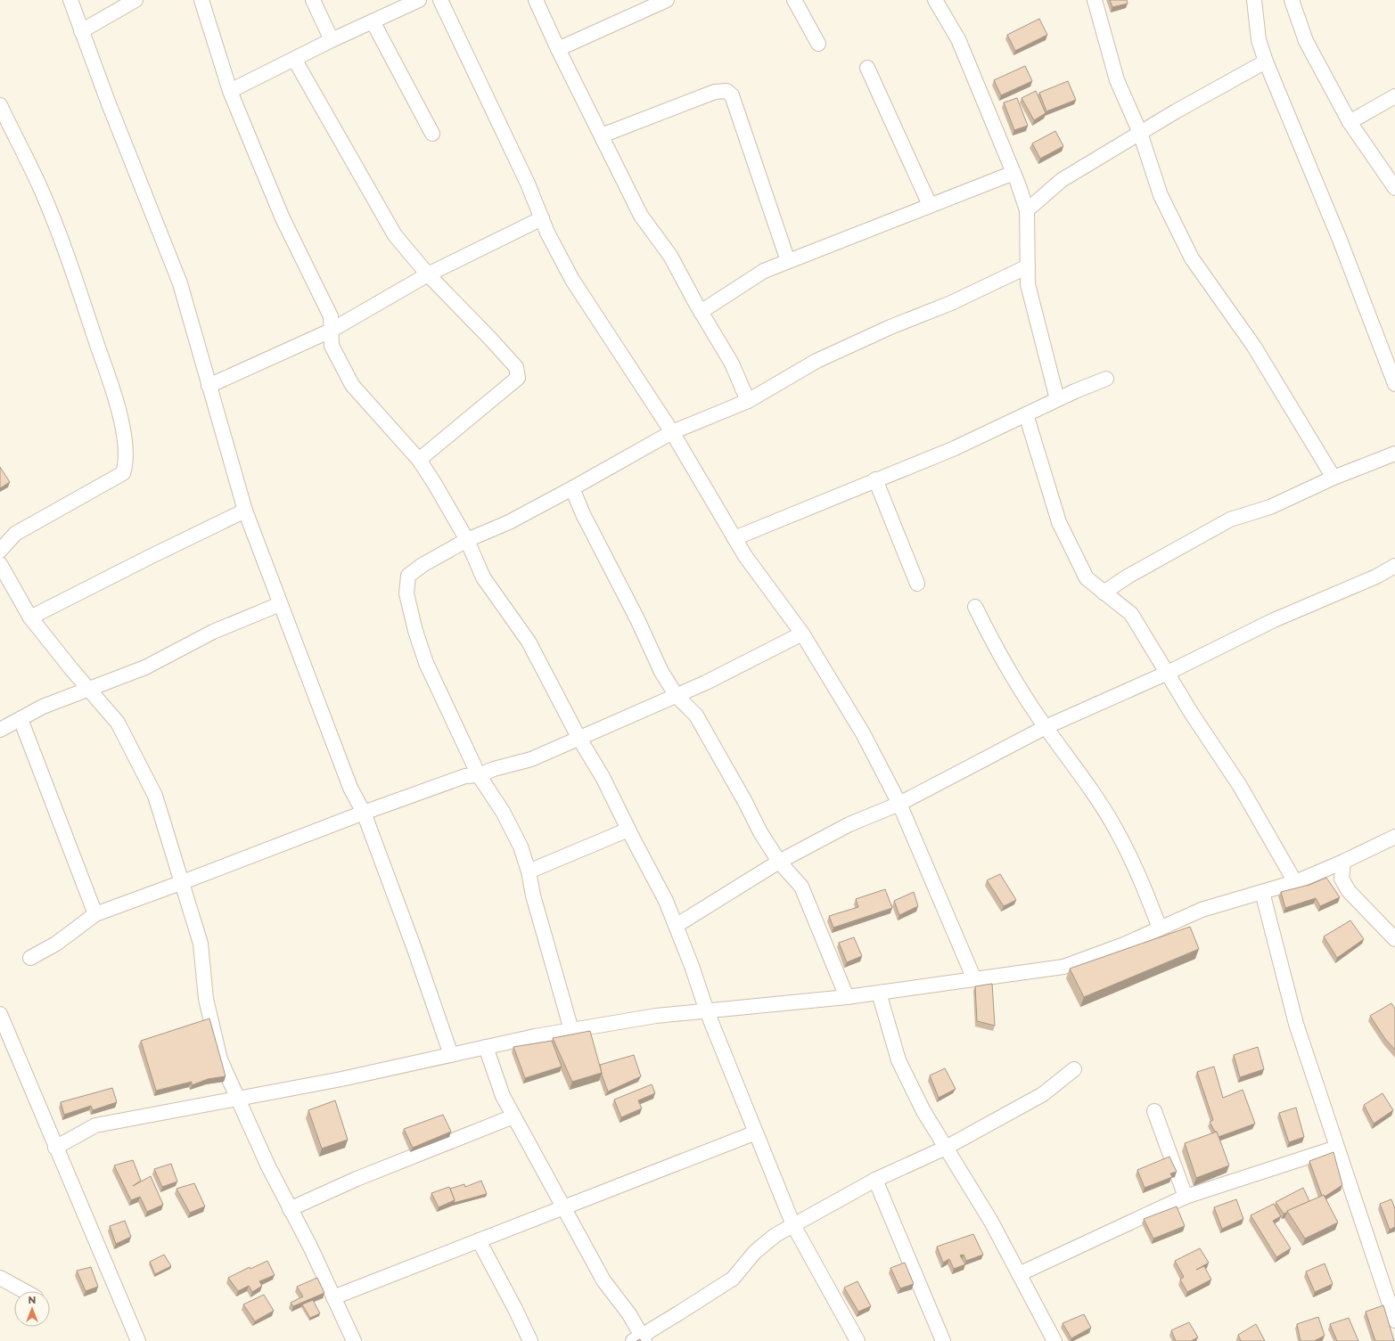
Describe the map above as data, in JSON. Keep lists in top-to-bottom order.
{
  "north": "top"
}
